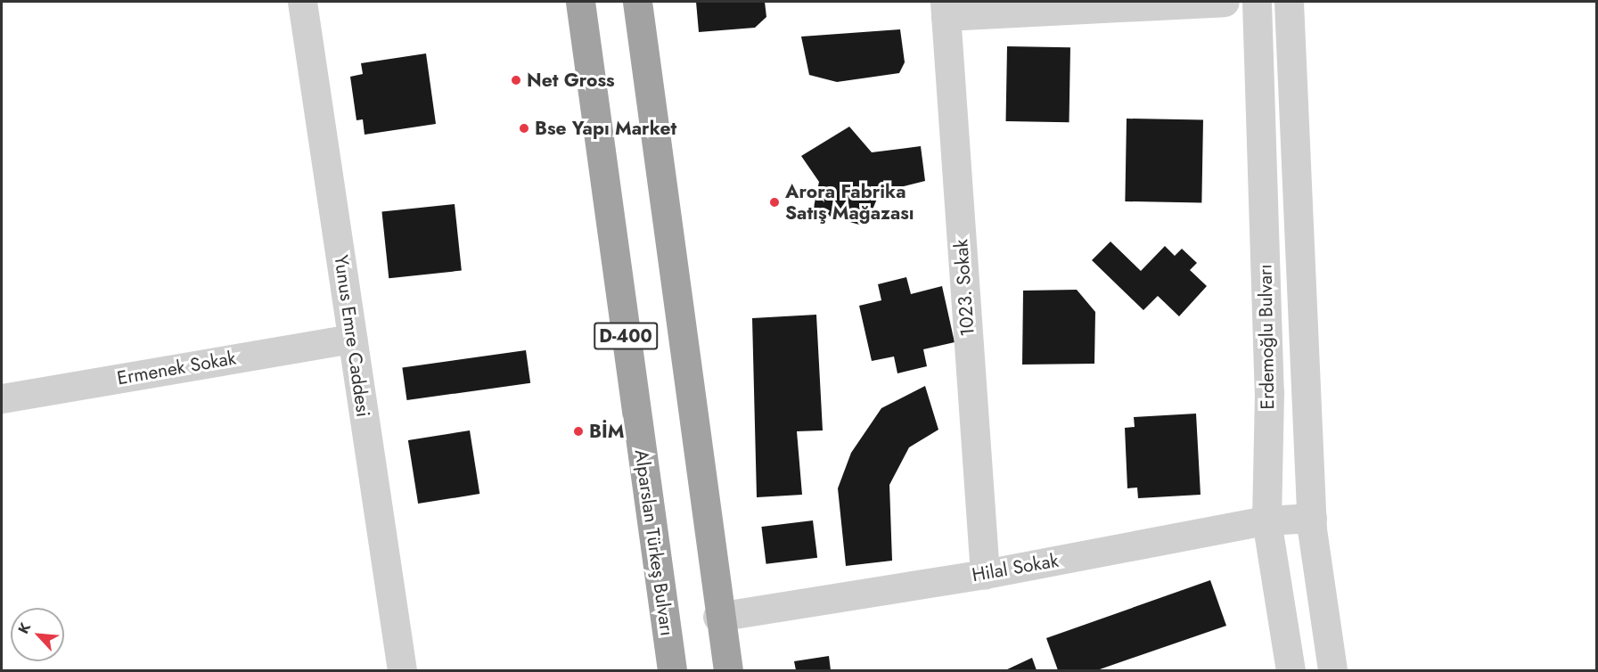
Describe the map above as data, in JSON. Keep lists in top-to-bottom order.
{
  "streets": {
    "highway": ["D-400", "Alparslan Türkeş Bulvarı"],
    "street": [
      "1023. Sokak",
      "Yunus Emre Caddesi",
      "Erdemoğlu Bulvarı",
      "Ermenek Sokak",
      "Hilal Sokak"
    ]
  },
  "crossings": [
    ["1023. Sokak", "Hilal Sokak"],
    ["Yunus Emre Caddesi", "Ermenek Sokak"],
    ["D-400", "Hilal Sokak"],
    ["Erdemoğlu Bulvarı", "Hilal Sokak"]
  ],
  "places": [
    "Net Gross",
    "Bse Yapı Market",
    "Arora Fabrika Satış Mağazası",
    "BİM"
  ],
  "north": "top left"
}
